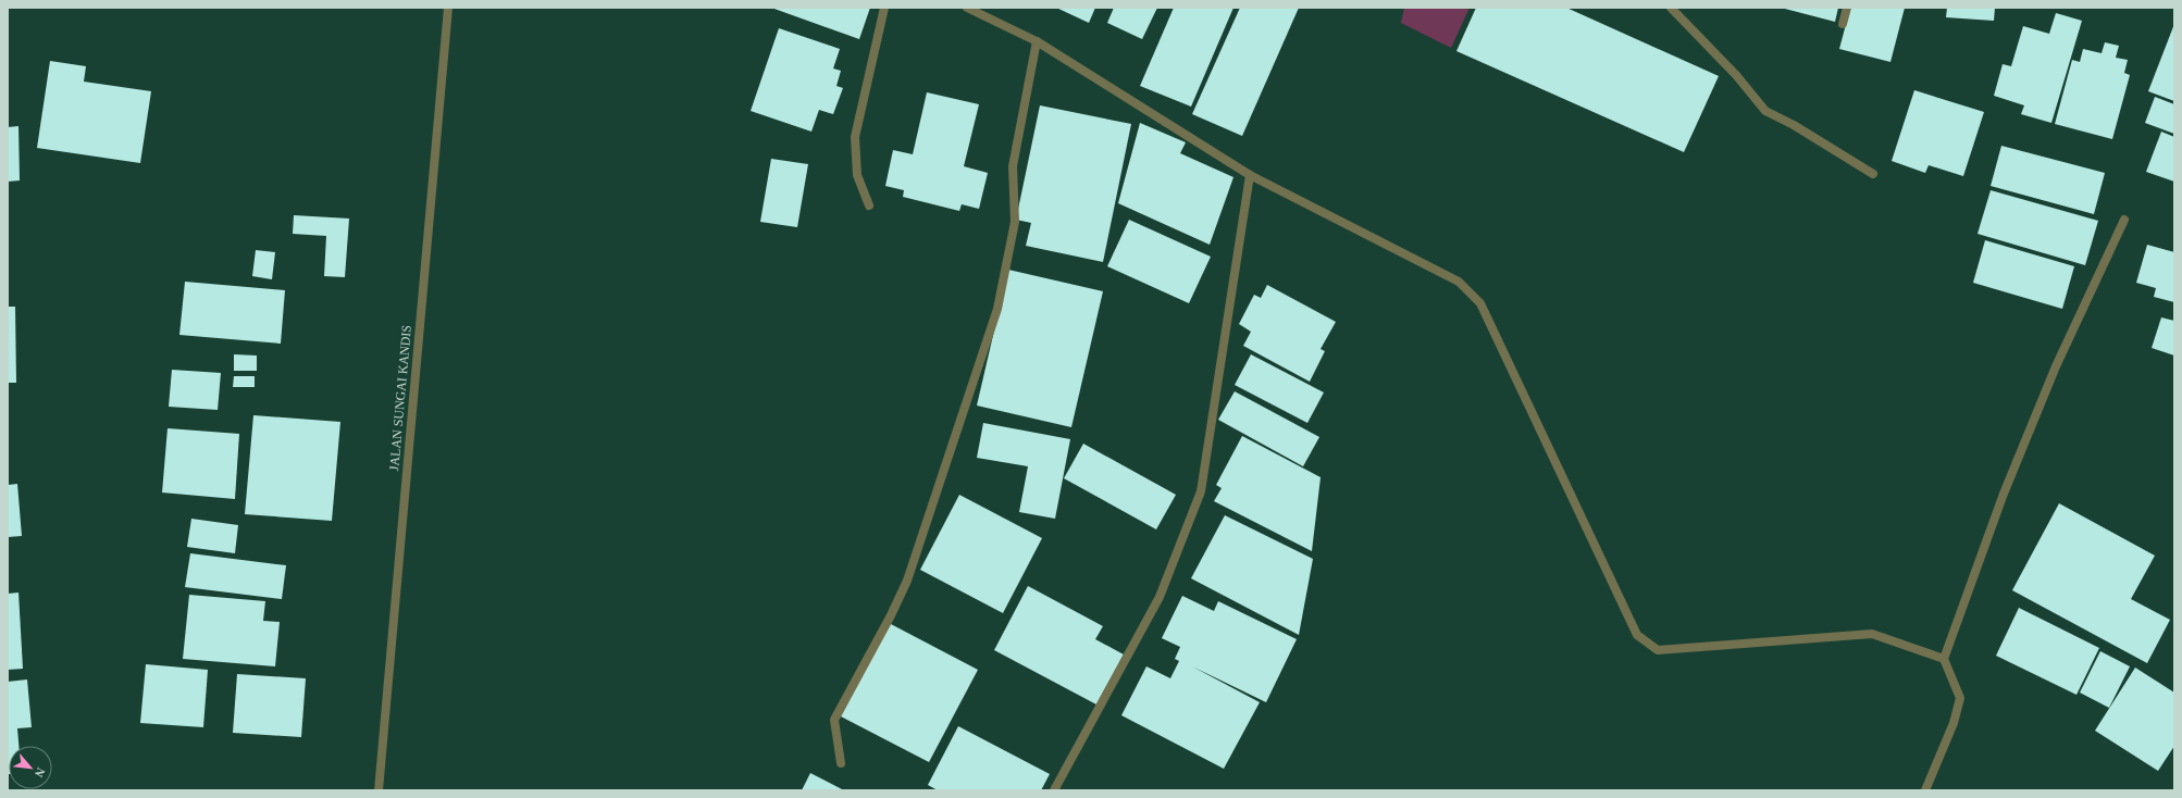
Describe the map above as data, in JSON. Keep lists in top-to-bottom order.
{
  "streets": {
    "street": ["JALAN SUNGAI KANDIS"]
  },
  "north": "bottom right"
}
